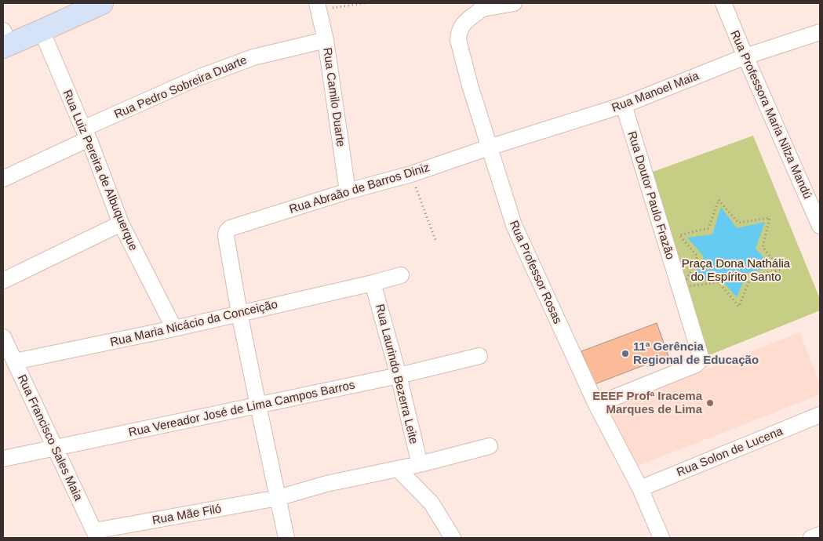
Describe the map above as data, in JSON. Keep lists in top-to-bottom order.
{
  "streets": {
    "street": [
      "Rua Pedro Sobreira Duarte",
      "Rua Manoel Maia",
      "Rua Camilo Duarte",
      "Rua Professora Maria Nilza Mandú",
      "Rua Luiz Pereira de Albuquerque",
      "Rua Abraão de Barros Diniz",
      "Rua Doutor Paulo Frazão",
      "Rua Professor Rosas",
      "Rua Maria Nicácio da Conceição",
      "Rua Laurindo Bezerra Leite",
      "Rua Vereador José de Lima Campos Barros",
      "Rua Francisco Sales Maia",
      "Rua Solon de Lucena",
      "Rua Mãe Filó"
    ]
  },
  "crossings": [
    ["Rua Pedro Sobreira Duarte", "Rua Camilo Duarte"],
    ["Rua Pedro Sobreira Duarte", "Rua Luiz Pereira de Albuquerque"],
    ["Rua Manoel Maia", "Rua Professora Maria Nilza Mandú"],
    ["Rua Manoel Maia", "Rua Abraão de Barros Diniz"],
    ["Rua Manoel Maia", "Rua Doutor Paulo Frazão"],
    ["Rua Manoel Maia", "Rua Professor Rosas"],
    ["Rua Camilo Duarte", "Rua Abraão de Barros Diniz"],
    ["Rua Luiz Pereira de Albuquerque", "Rua Maria Nicácio da Conceição"],
    ["Rua Abraão de Barros Diniz", "Rua Professor Rosas"],
    ["Rua Abraão de Barros Diniz", "Rua Maria Nicácio da Conceição"],
    ["Rua Doutor Paulo Frazão", "Rua Professor Rosas"],
    ["Rua Professor Rosas", "Rua Solon de Lucena"],
    ["Rua Maria Nicácio da Conceição", "Rua Laurindo Bezerra Leite"],
    ["Rua Maria Nicácio da Conceição", "Rua Francisco Sales Maia"],
    ["Rua Laurindo Bezerra Leite", "Rua Vereador José de Lima Campos Barros"],
    ["Rua Laurindo Bezerra Leite", "Rua Mãe Filó"],
    ["Rua Vereador José de Lima Campos Barros", "Rua Francisco Sales Maia"],
    ["Rua Francisco Sales Maia", "Rua Mãe Filó"]
  ],
  "parks": ["Praça Dona Nathália do Espírito Santo"],
  "places": ["11ª Gerência Regional de Educação", "EEEF Profª Iracema Marques de Lima"]
}
